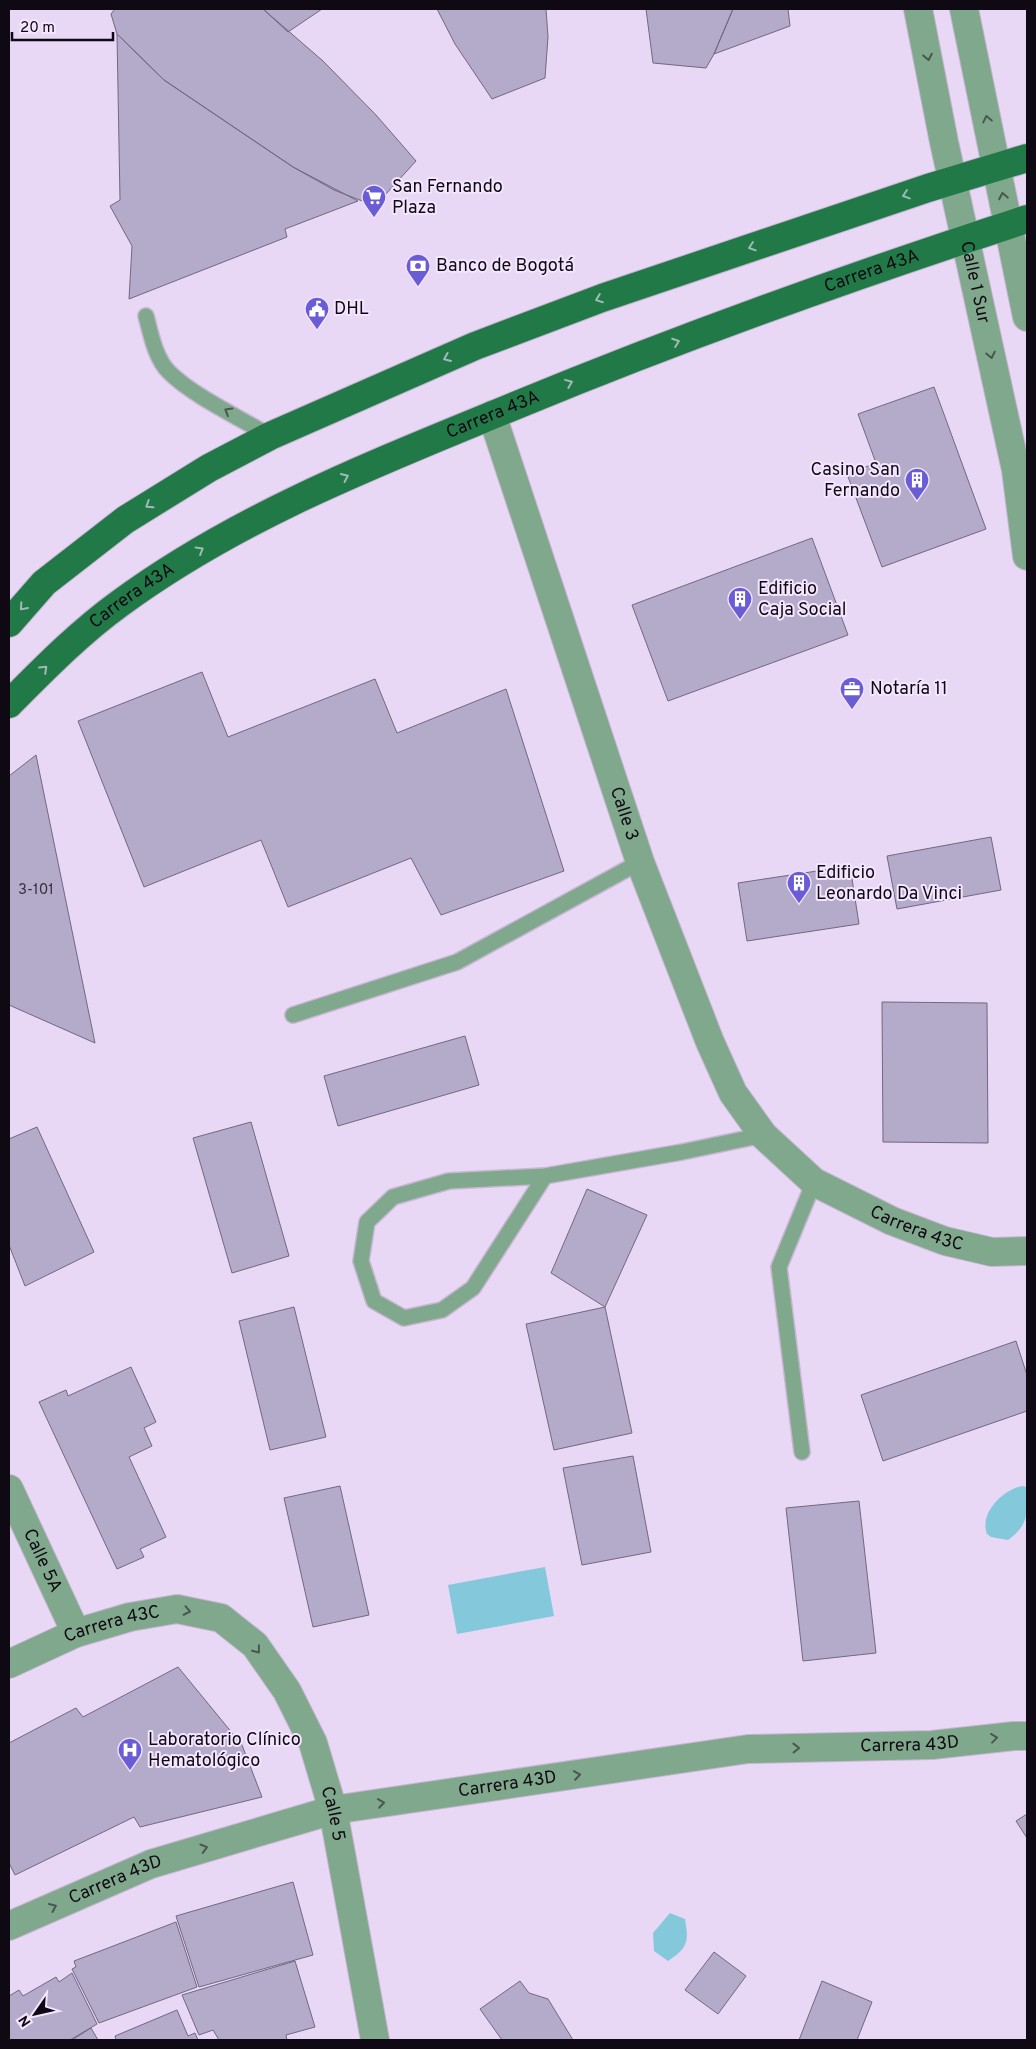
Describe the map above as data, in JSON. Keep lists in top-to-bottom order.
{
  "streets": {
    "main road": ["Carrera 43A"],
    "street": [
      "Calle 1 Sur",
      "Calle 3",
      "Carrera 43C",
      "Calle 5A",
      "Carrera 43D",
      "Calle 5"
    ]
  },
  "crossings": [
    ["Carrera 43A", "Calle 1 Sur"],
    ["Carrera 43A", "Calle 3"],
    ["Calle 3", "Carrera 43C"],
    ["Carrera 43C", "Calle 5A"],
    ["Carrera 43C", "Calle 5"],
    ["Carrera 43D", "Calle 5"]
  ],
  "one_way": ["Carrera 43D", "Calle 5"],
  "places": {
    "supermarket": ["San Fernando Plaza"],
    "bank": ["Banco de Bogotá"],
    "public building": ["DHL"],
    "building": ["Casino San Fernando", "Edificio Caja Social", "Edificio Leonardo Da Vinci"],
    "office": ["Notaría 11"],
    "hospital": ["Laboratorio Clínico Hematológico"]
  },
  "house_numbers": ["3-101"],
  "scale_bar": "20 m",
  "north": "bottom left"
}
